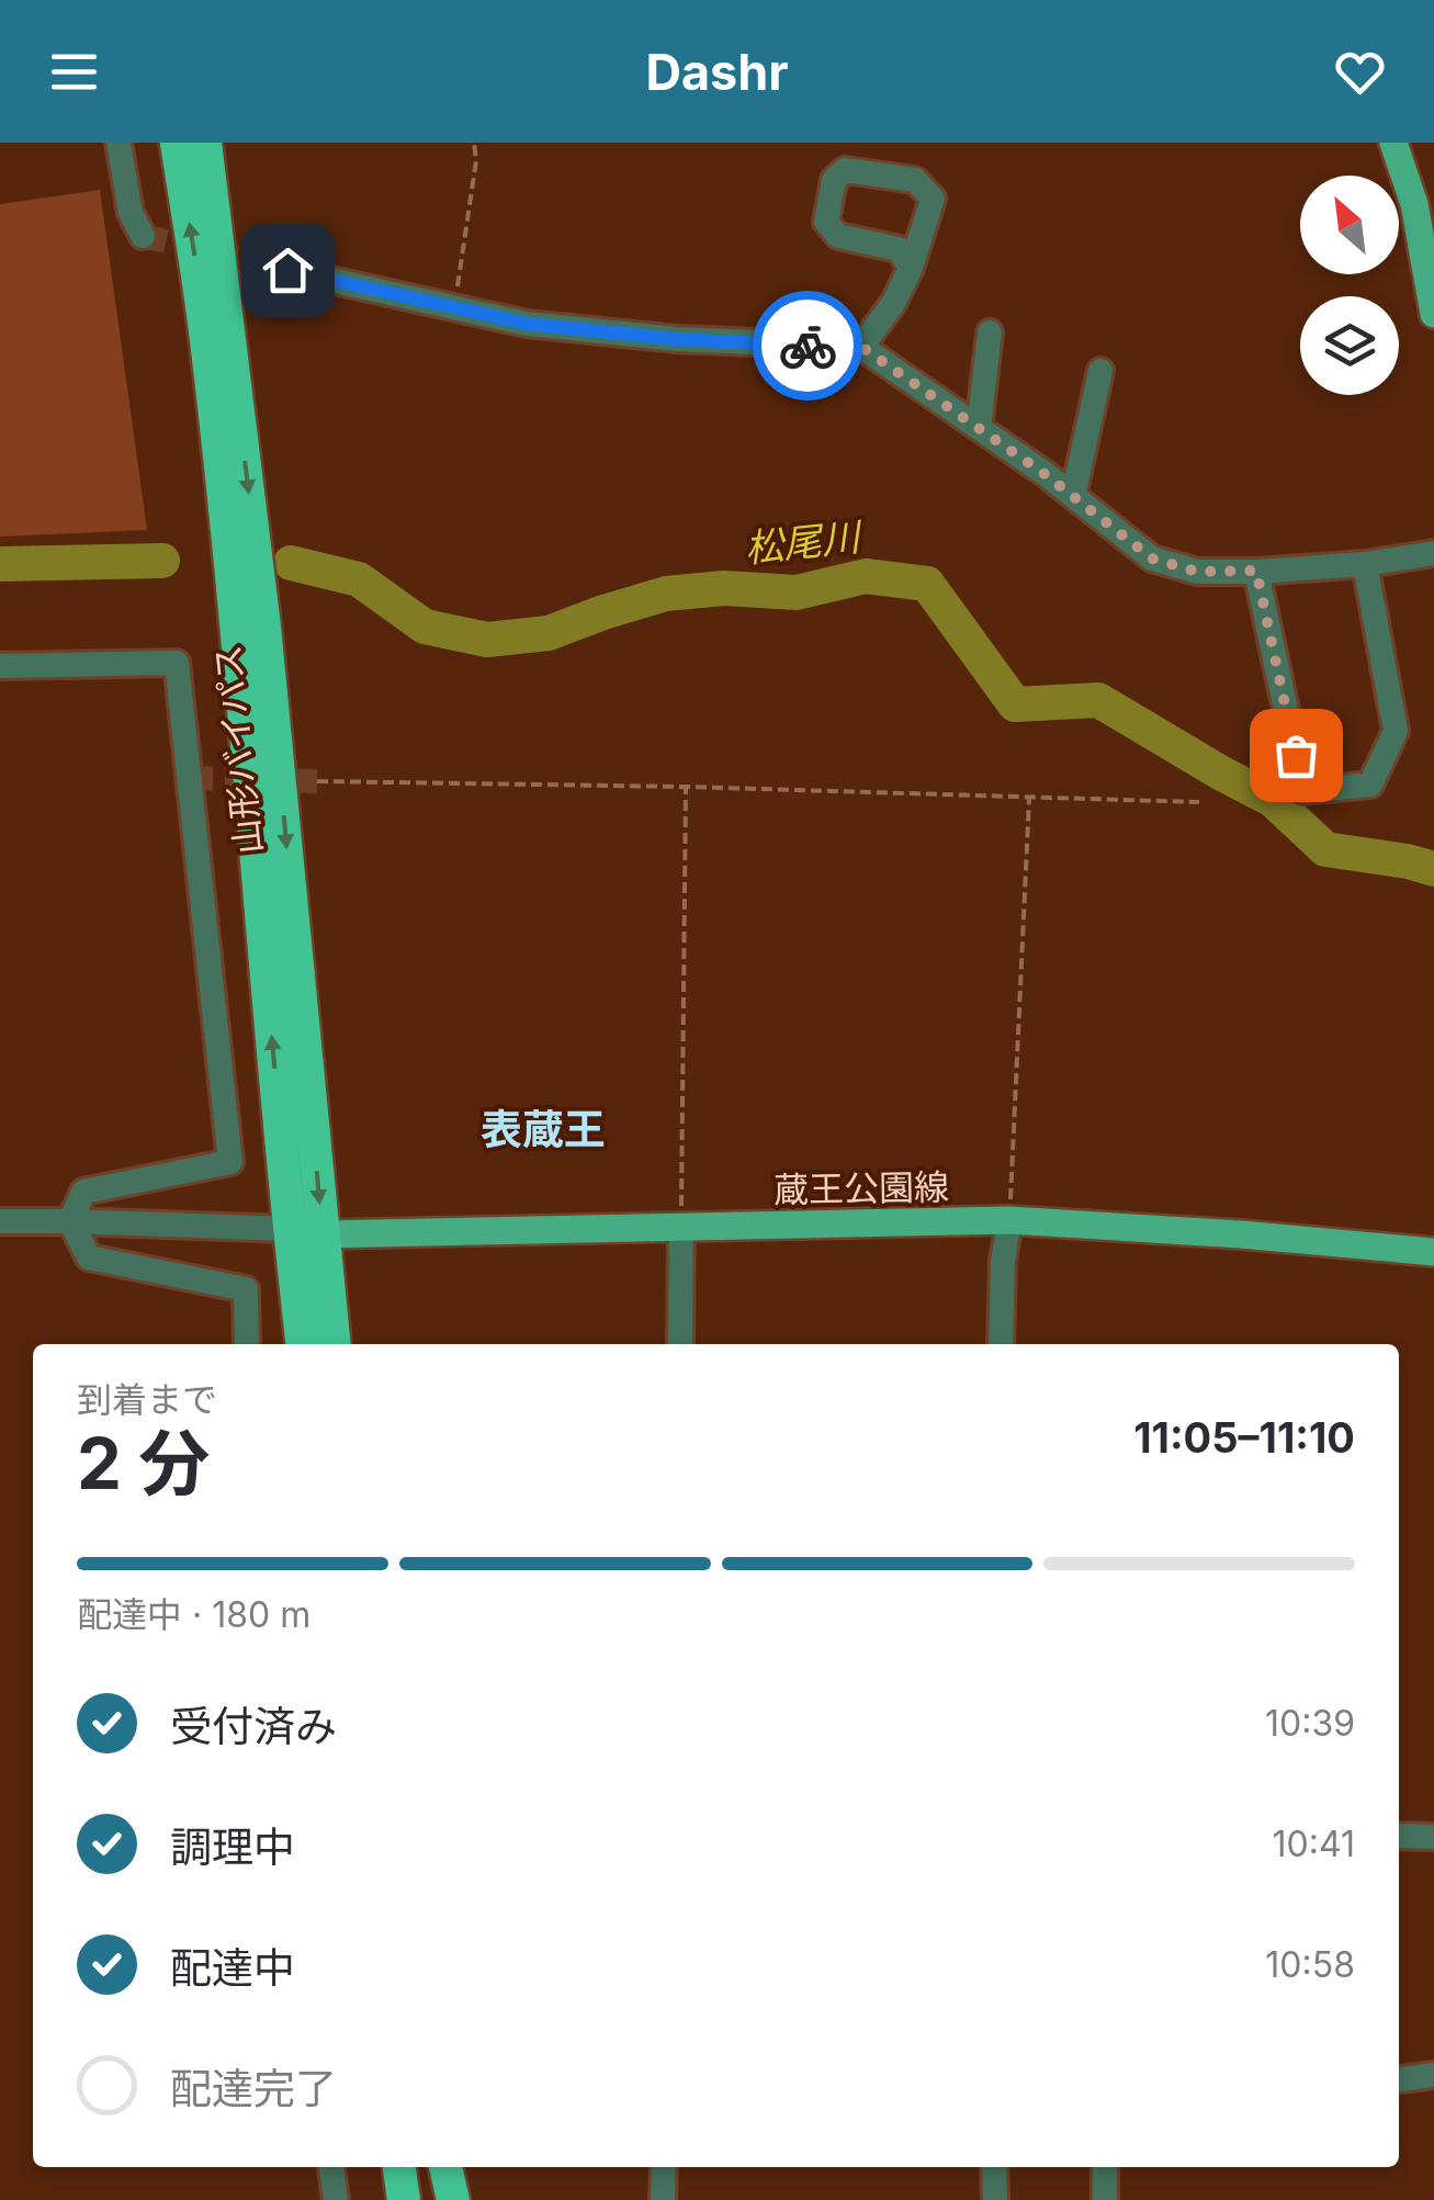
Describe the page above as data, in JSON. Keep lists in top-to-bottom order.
{
  "streets": {
    "highway": ["山形バイパス"],
    "main road": ["蔵王公園線"]
  },
  "crossings": [
    ["山形バイパス", "蔵王公園線"]
  ],
  "districts": ["表蔵王"],
  "water": ["松尾川"],
  "north": "top left",
  "page": {
    "header": "Dashr",
    "heading": ["2 分", "到着まで", "11:05–11:10"],
    "bar": "配達中 · 180 m",
    "list": [
      ["受付済み", "10:39"],
      ["調理中", "10:41"],
      ["配達中", "10:58"],
      "配達完了"
    ]
  }
}
